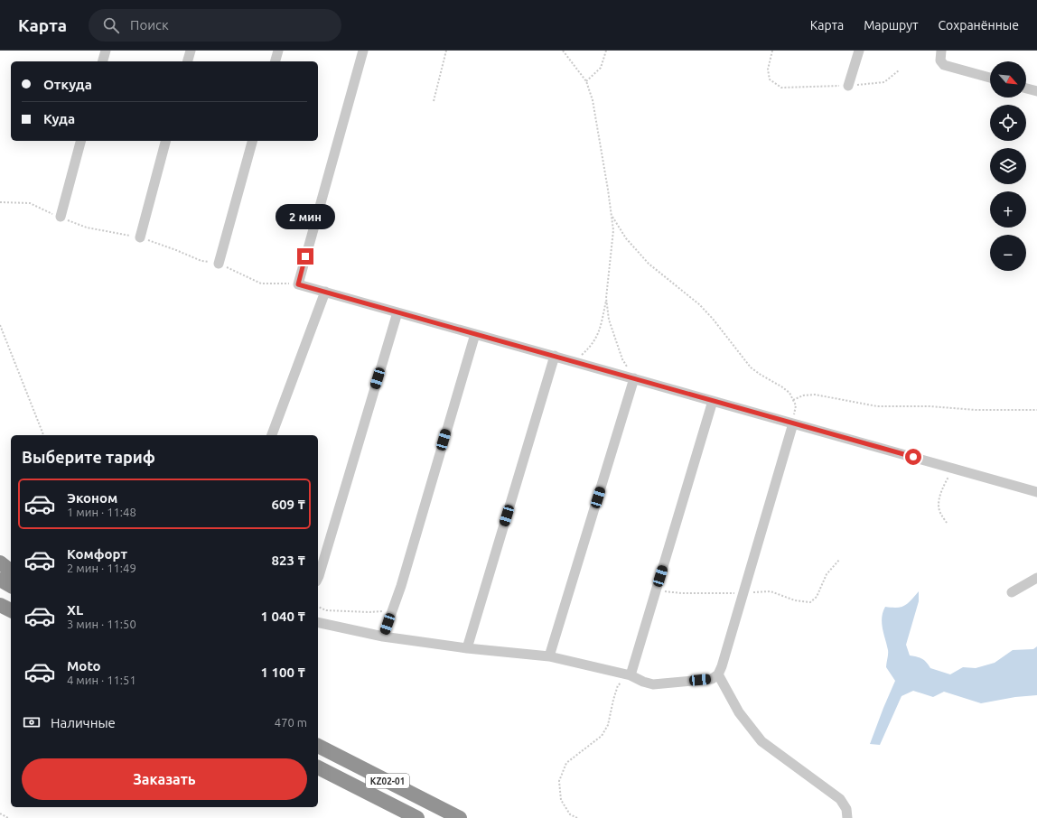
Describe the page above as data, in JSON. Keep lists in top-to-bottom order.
{
  "streets": {
    "highway": ["KZ02-01"]
  },
  "north": "bottom right",
  "page": {
    "header": "Карта",
    "search": "Поиск",
    "nav": ["Карта", "Маршрут", "Сохранённые"],
    "map_buttons": ["+", "−"],
    "banner": ["Откуда", "Куда"],
    "bubble": "2 мин",
    "heading": "Выберите тариф",
    "list": [
      {
        "name": "Эконом",
        "note": "1 мин · 11:48",
        "value": "609 ₸"
      },
      {
        "name": "Комфорт",
        "note": "2 мин · 11:49",
        "value": "823 ₸"
      },
      {
        "name": "XL",
        "note": "3 мин · 11:50",
        "value": "1 040 ₸"
      },
      {
        "name": "Moto",
        "note": "4 мин · 11:51",
        "value": "1 100 ₸"
      }
    ],
    "pay": ["Наличные", "470 m"],
    "buttons": "Заказать"
  }
}
